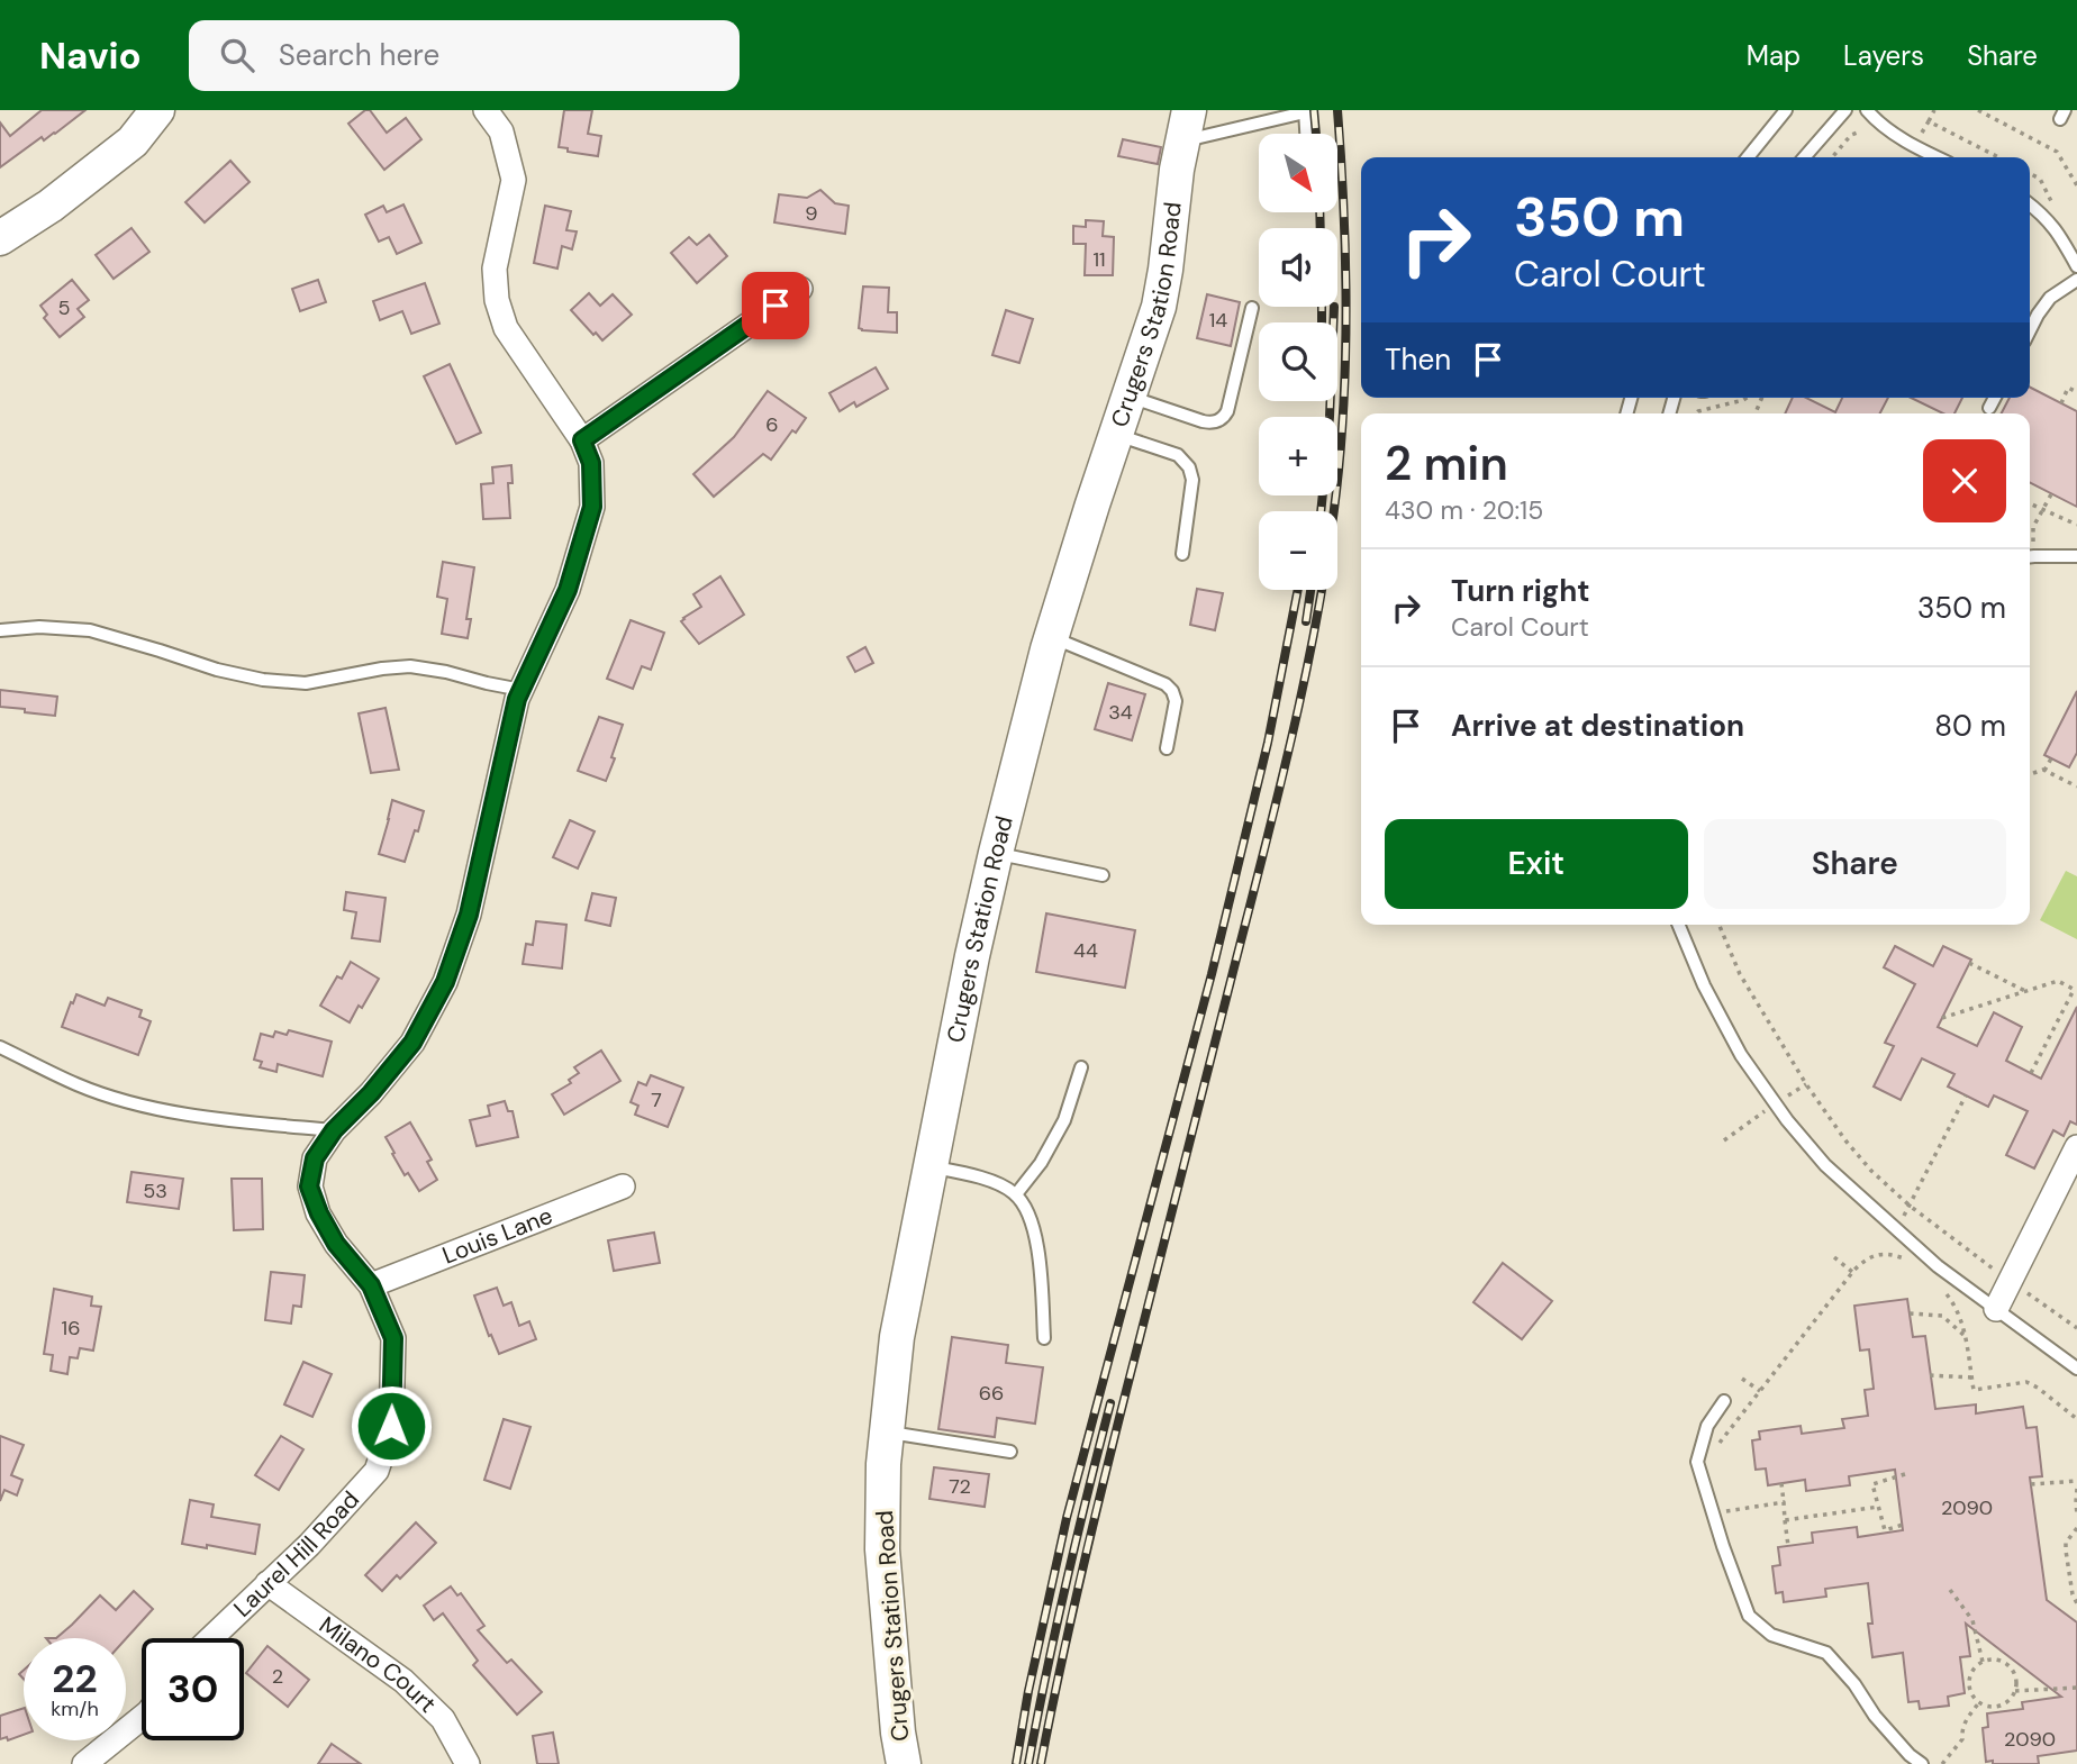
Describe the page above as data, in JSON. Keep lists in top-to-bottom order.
{
  "streets": {
    "street": [
      "Crugers Station Road",
      "Louis Lane",
      "Laurel Hill Road",
      "Milano Court"
    ]
  },
  "crossings": [
    ["Louis Lane", "Laurel Hill Road"],
    ["Laurel Hill Road", "Milano Court"]
  ],
  "house_numbers": [
    "9",
    "11",
    "5",
    "14",
    "6",
    "34",
    "44",
    "7",
    "53",
    "16",
    "66",
    "72",
    "2090",
    "2",
    "2090"
  ],
  "north": "bottom right",
  "page": {
    "header": "Navio",
    "search": "Search here",
    "nav": ["Map", "Layers", "Share"],
    "map_buttons": ["+", "−"],
    "turn": ["350 m", "Carol Court"],
    "then": "Then",
    "heading": ["2 min", "430 m · 20:15"],
    "list": [
      {
        "name": "Turn right",
        "note": "Carol Court",
        "value": "350 m"
      },
      {
        "name": "Arrive at destination",
        "value": "80 m"
      }
    ],
    "buttons": ["Exit", "Share"],
    "speed": "22 km/h",
    "limit": "30"
  }
}
